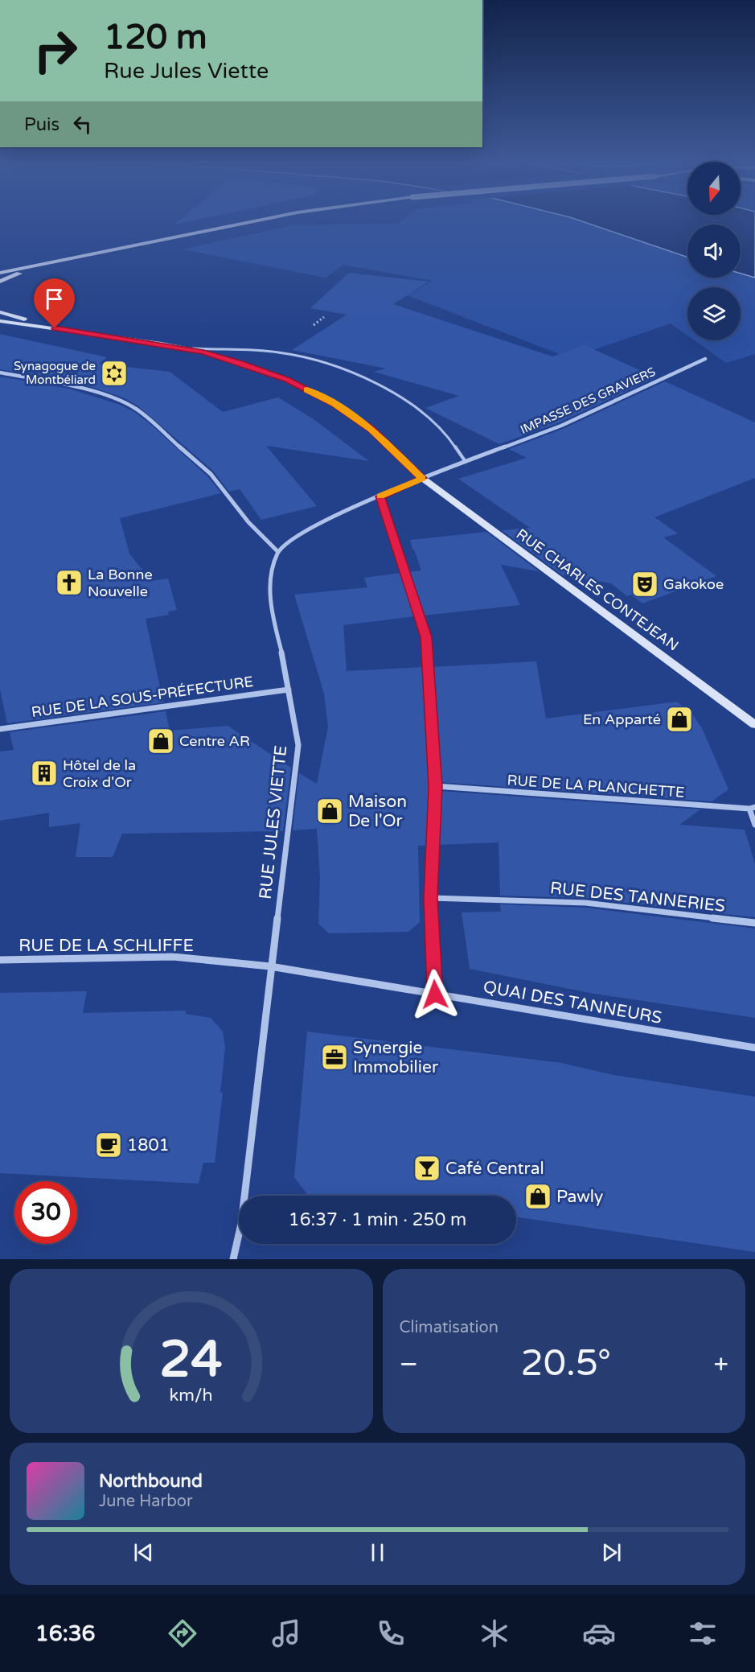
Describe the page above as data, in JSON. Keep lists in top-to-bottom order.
{
  "streets": {
    "main road": ["RUE CHARLES CONTEJEAN"],
    "street": [
      "IMPASSE DES GRAVIERS",
      "RUE DE LA SOUS-PRÉFECTURE",
      "RUE DE LA PLANCHETTE",
      "RUE JULES VIETTE",
      "RUE DES TANNERIES",
      "RUE DE LA SCHLIFFE",
      "QUAI DES TANNEURS"
    ]
  },
  "crossings": [
    ["IMPASSE DES GRAVIERS", "RUE CHARLES CONTEJEAN"],
    ["RUE DE LA SOUS-PRÉFECTURE", "RUE JULES VIETTE"],
    ["RUE JULES VIETTE", "RUE DE LA SCHLIFFE"],
    ["RUE JULES VIETTE", "QUAI DES TANNEURS"],
    ["RUE DE LA SCHLIFFE", "QUAI DES TANNEURS"]
  ],
  "places": {
    "synagogue": ["Synagogue de Montbéliard"],
    "church": ["La Bonne Nouvelle"],
    "theatre": ["Gakokoe"],
    "shop": [
      "En Apparté",
      "Centre AR",
      "Maison De l'Or",
      "Pawly"
    ],
    "building": ["Hôtel de la Croix d'Or"],
    "office": ["Synergie Immobilier"],
    "cafe": ["1801"],
    "bar": ["Café Central"]
  },
  "north": "bottom",
  "page": {
    "turn": ["120 m", "Rue Jules Viette"],
    "then": "Puis",
    "limit": "30",
    "trip": "16:37 · 1 min · 250 m",
    "tile": "Climatisation",
    "heat": ["−", "20.5°", "+"],
    "song": ["Northbound", "June Harbor"],
    "tabs": "16:36",
    "gauge": ["24", "km/h"]
  }
}
